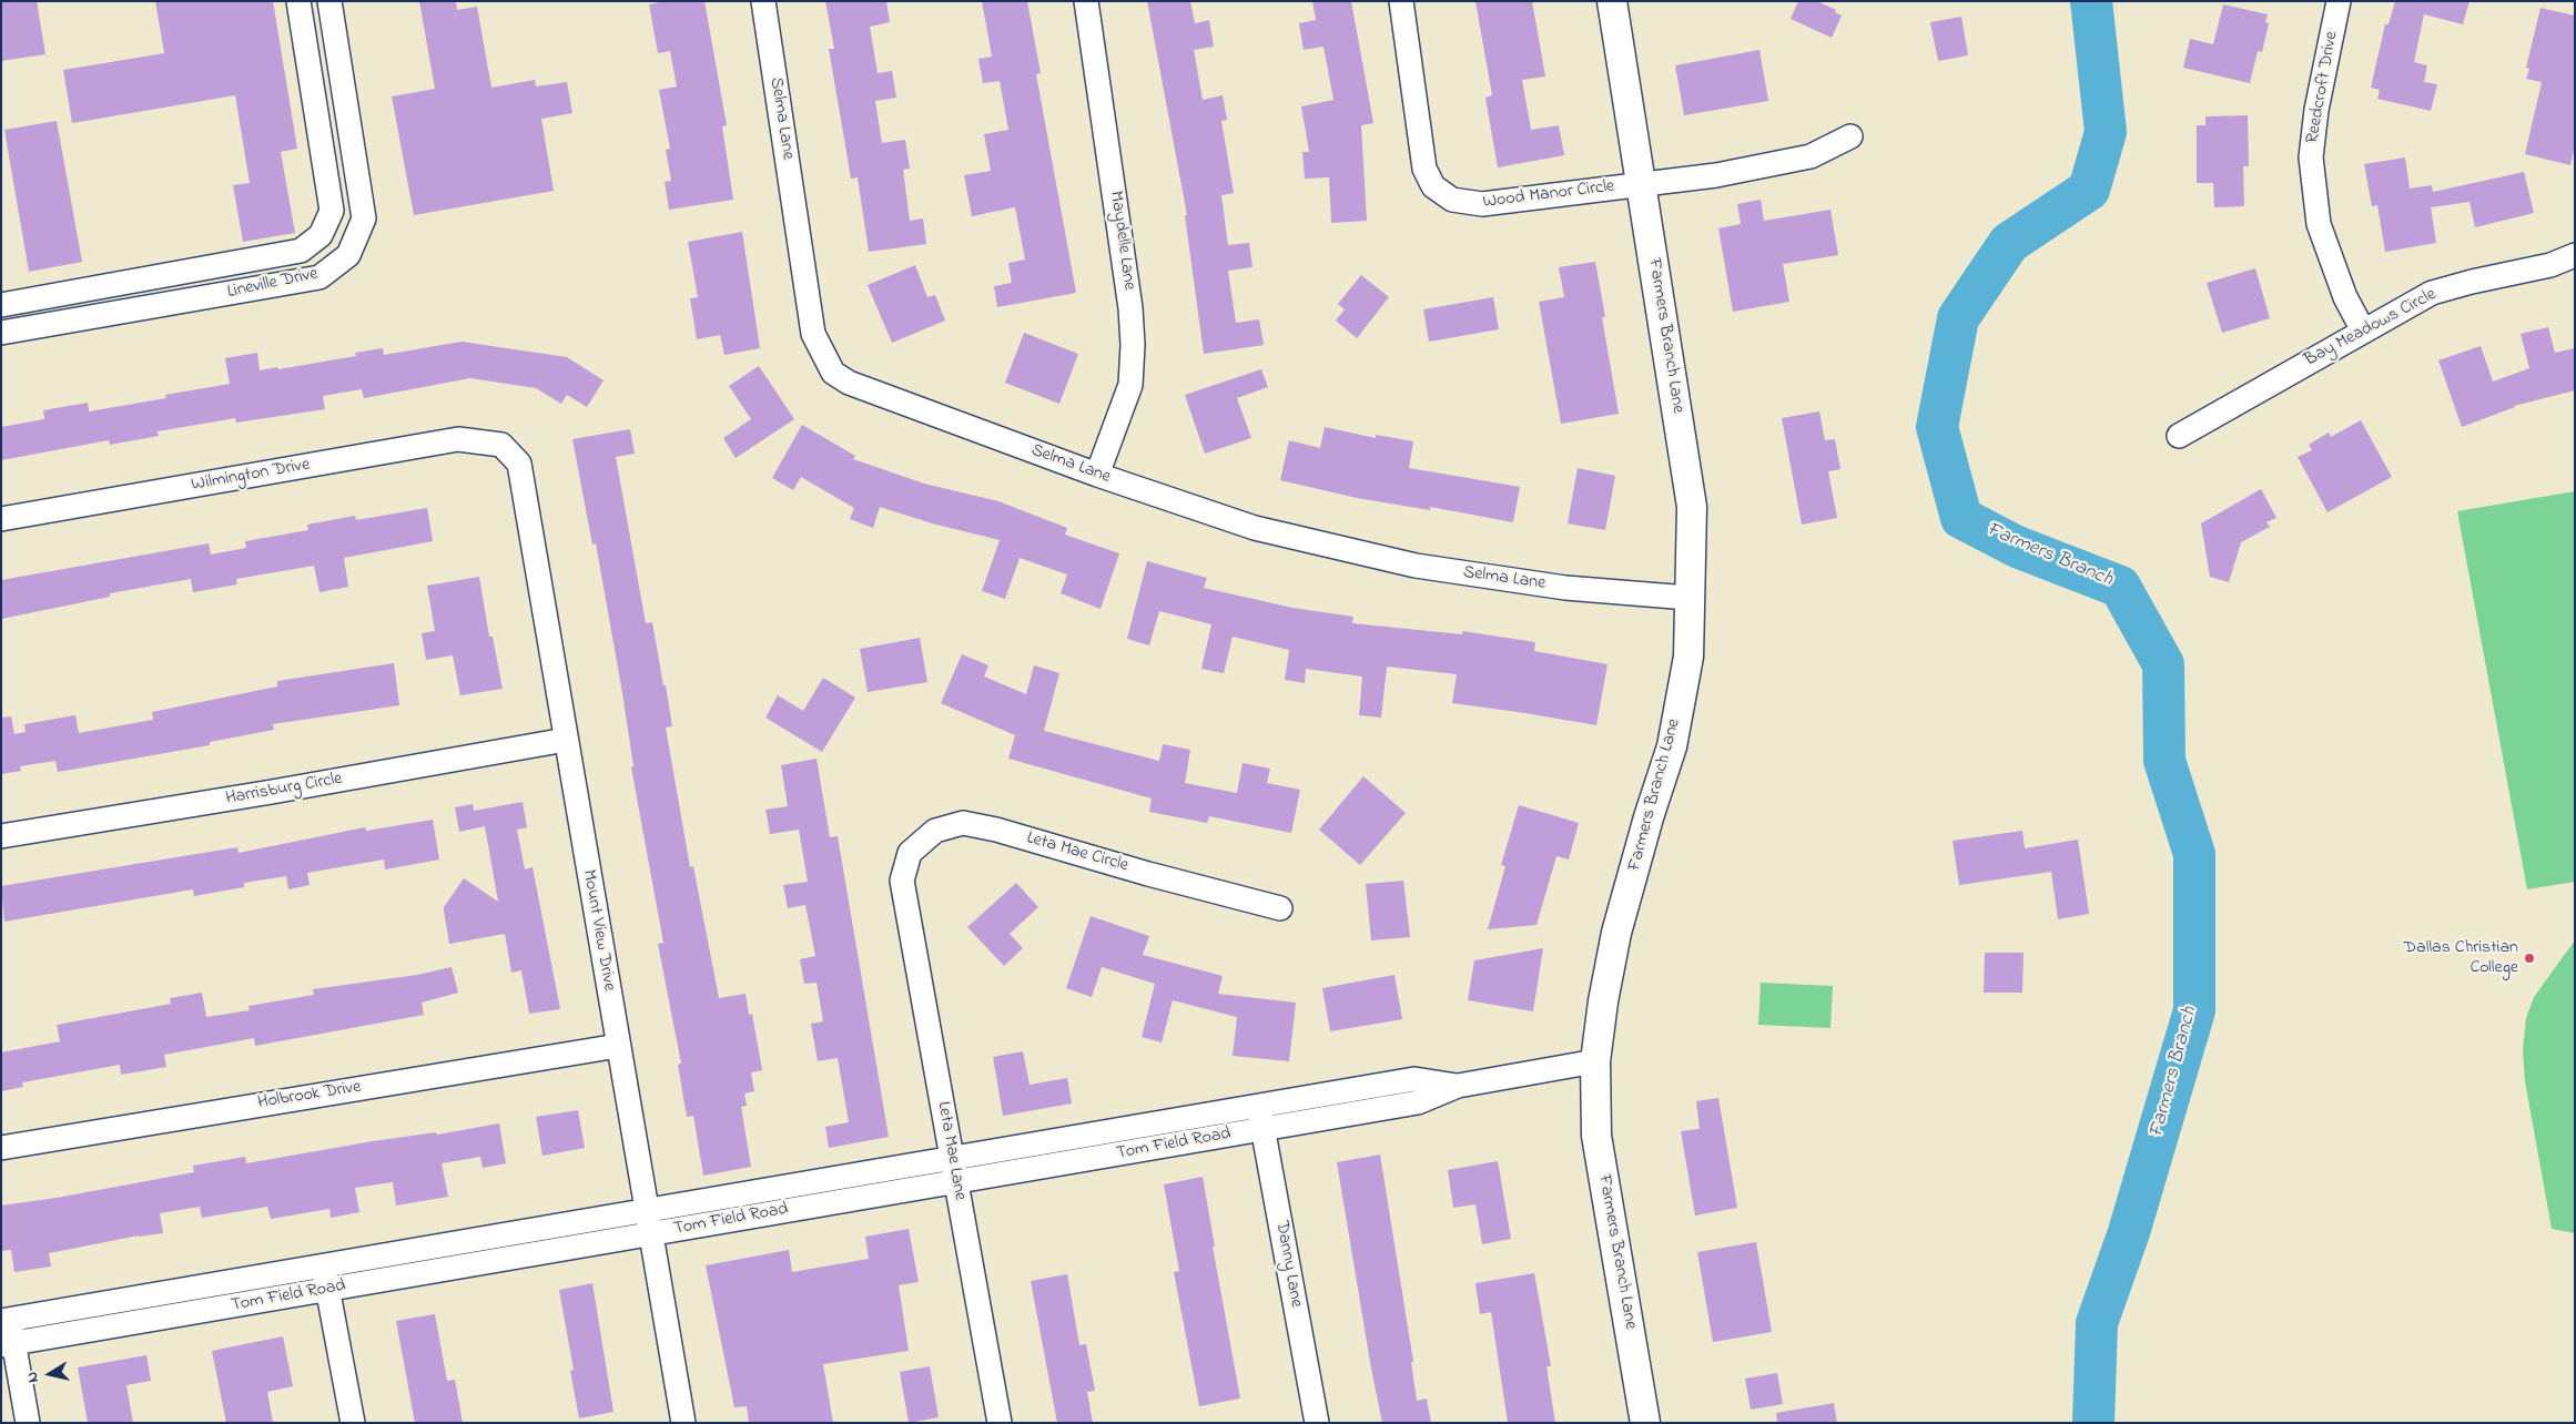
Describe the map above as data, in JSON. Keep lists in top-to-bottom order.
{
  "streets": {
    "street": [
      "Reedcroft Drive",
      "Selma Lane",
      "Wood Manor Circle",
      "Maydelle Lane",
      "Lineville Drive",
      "Bay Meadows Circle",
      "Farmers Branch Lane",
      "Wilmington Drive",
      "Harrisburg Circle",
      "Leta Mae Circle",
      "Mount View Drive",
      "Holbrook Drive",
      "Tom Field Road",
      "Leta Mae Lane",
      "Danny Lane"
    ]
  },
  "crossings": [
    ["Reedcroft Drive", "Bay Meadows Circle"],
    ["Selma Lane", "Maydelle Lane"],
    ["Selma Lane", "Farmers Branch Lane"],
    ["Wood Manor Circle", "Farmers Branch Lane"],
    ["Farmers Branch Lane", "Tom Field Road"],
    ["Wilmington Drive", "Mount View Drive"],
    ["Harrisburg Circle", "Mount View Drive"],
    ["Leta Mae Circle", "Leta Mae Lane"],
    ["Mount View Drive", "Holbrook Drive"],
    ["Mount View Drive", "Tom Field Road"],
    ["Tom Field Road", "Leta Mae Lane"],
    ["Tom Field Road", "Danny Lane"]
  ],
  "water": ["Farmers Branch"],
  "places": ["Dallas Christian College"],
  "north": "left"
}
